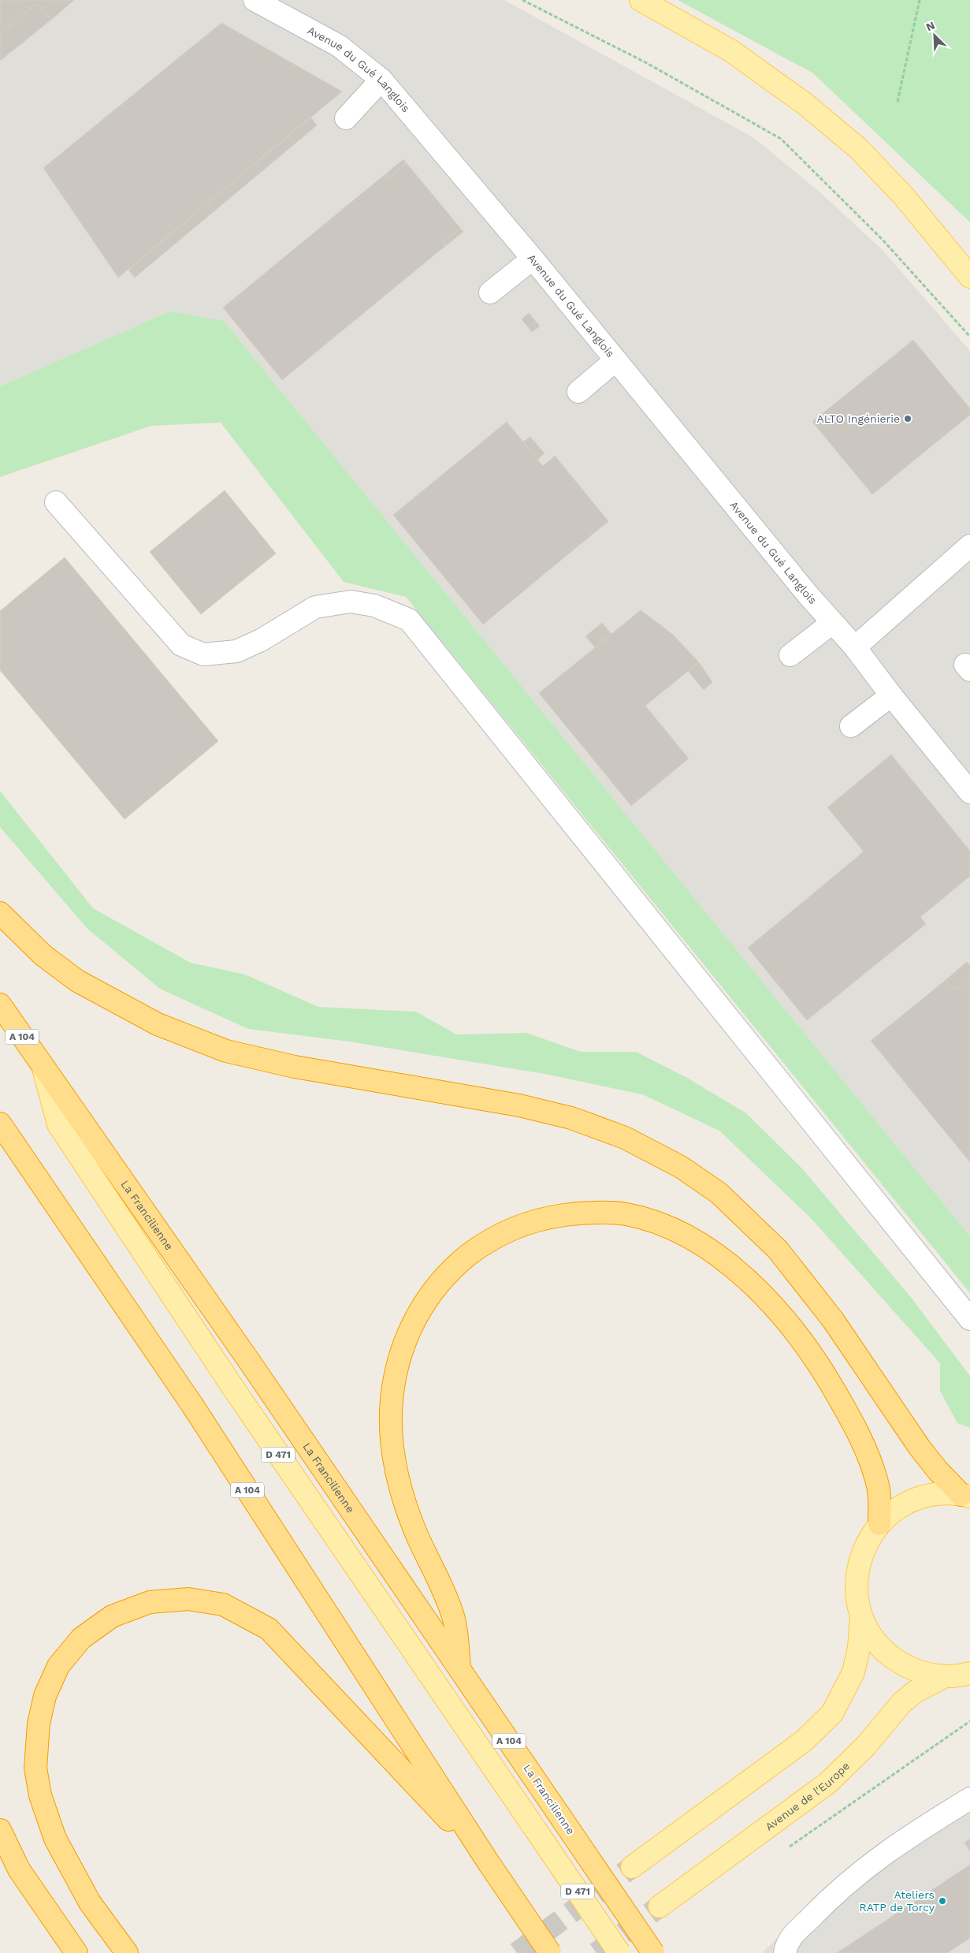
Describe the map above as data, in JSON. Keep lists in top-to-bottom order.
{
  "streets": {
    "highway": ["A 104", "La Francilienne"],
    "main road": ["D 471", "Avenue de l'Europe"],
    "street": ["Avenue du Gué Langlois"]
  },
  "crossings": [
    ["La Francilienne", "D 471"]
  ],
  "places": ["ALTO Ingénierie", "Ateliers RATP de Torcy"],
  "north": "top left"
}
